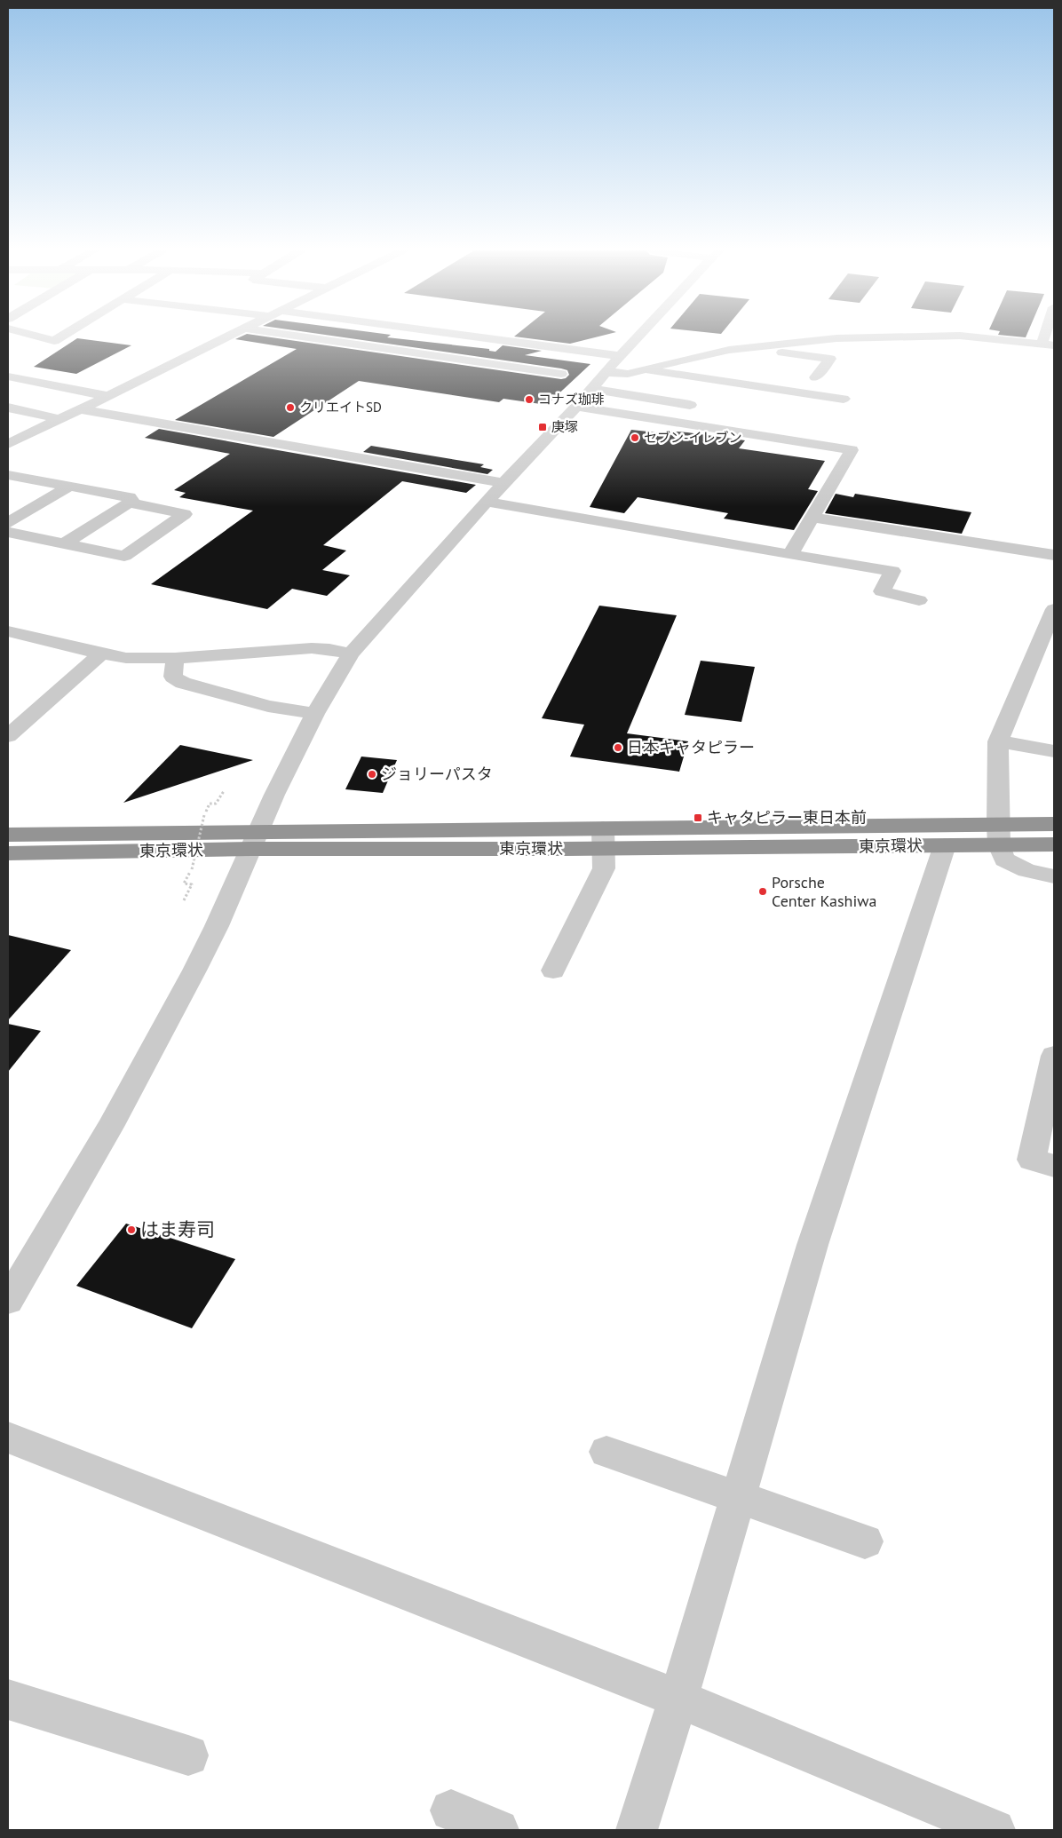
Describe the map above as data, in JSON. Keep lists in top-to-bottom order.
{
  "streets": {
    "highway": ["東京環状"]
  },
  "places": {
    "other": [
      "コナズ珈琲",
      "クリエイトSD",
      "セブン-イレブン",
      "日本キャタピラー",
      "ジョリーパスタ",
      "Porsche Center Kashiwa",
      "はま寿司"
    ],
    "transit": ["庚塚", "キャタピラー東日本前"]
  }
}
